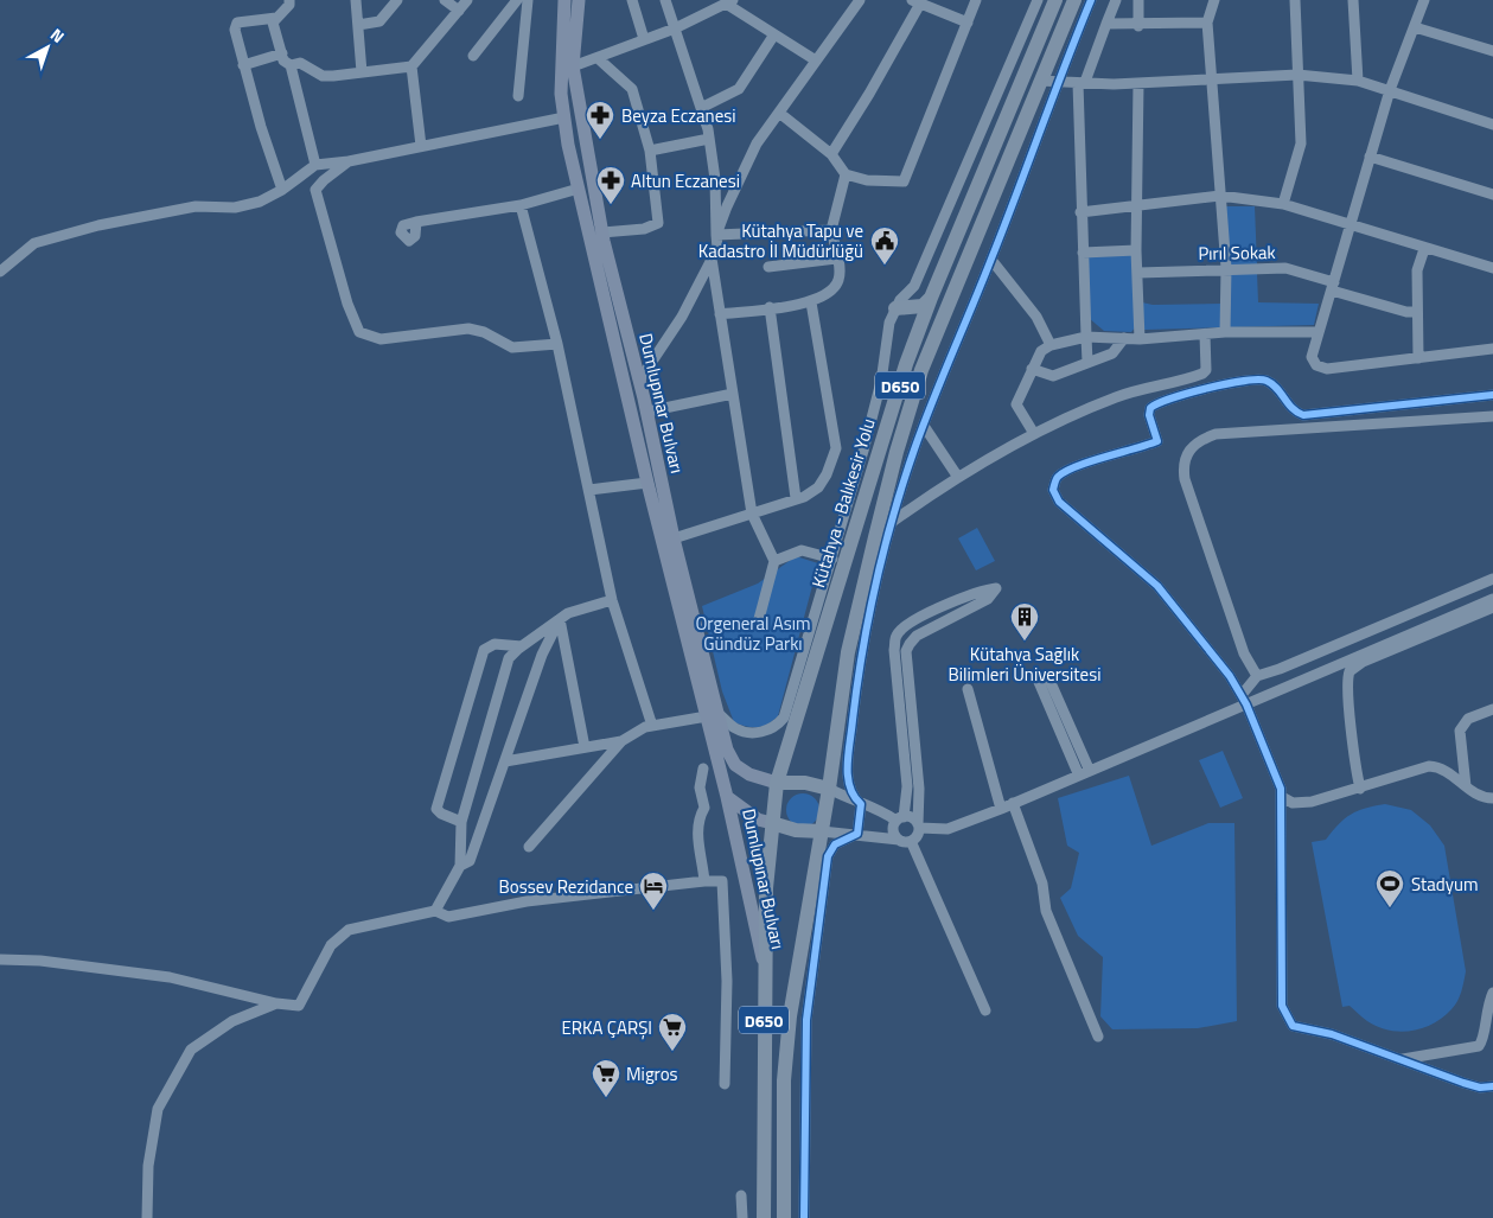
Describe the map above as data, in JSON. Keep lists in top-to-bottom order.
{
  "streets": {
    "highway": ["D650", "Kütahya - Balıkesir Yolu"],
    "main road": ["Dumlupınar Bulvarı"],
    "street": ["Pırıl Sokak"]
  },
  "crossings": [
    ["Dumlupınar Bulvarı", "Kütahya - Balıkesir Yolu"]
  ],
  "parks": ["Orgeneral Asım Gündüz Parkı"],
  "places": {
    "pharmacy": ["Beyza Eczanesi", "Altun Eczanesi"],
    "public building": ["Kütahya Tapu ve Kadastro İl Müdürlüğü"],
    "building": ["Kütahya Sağlık Bilimleri Üniversitesi"],
    "sports": ["Stadyum"],
    "hotel": ["Bossev Rezidance"],
    "supermarket": ["ERKA ÇARŞI", "Migros"]
  },
  "north": "top right"
}
